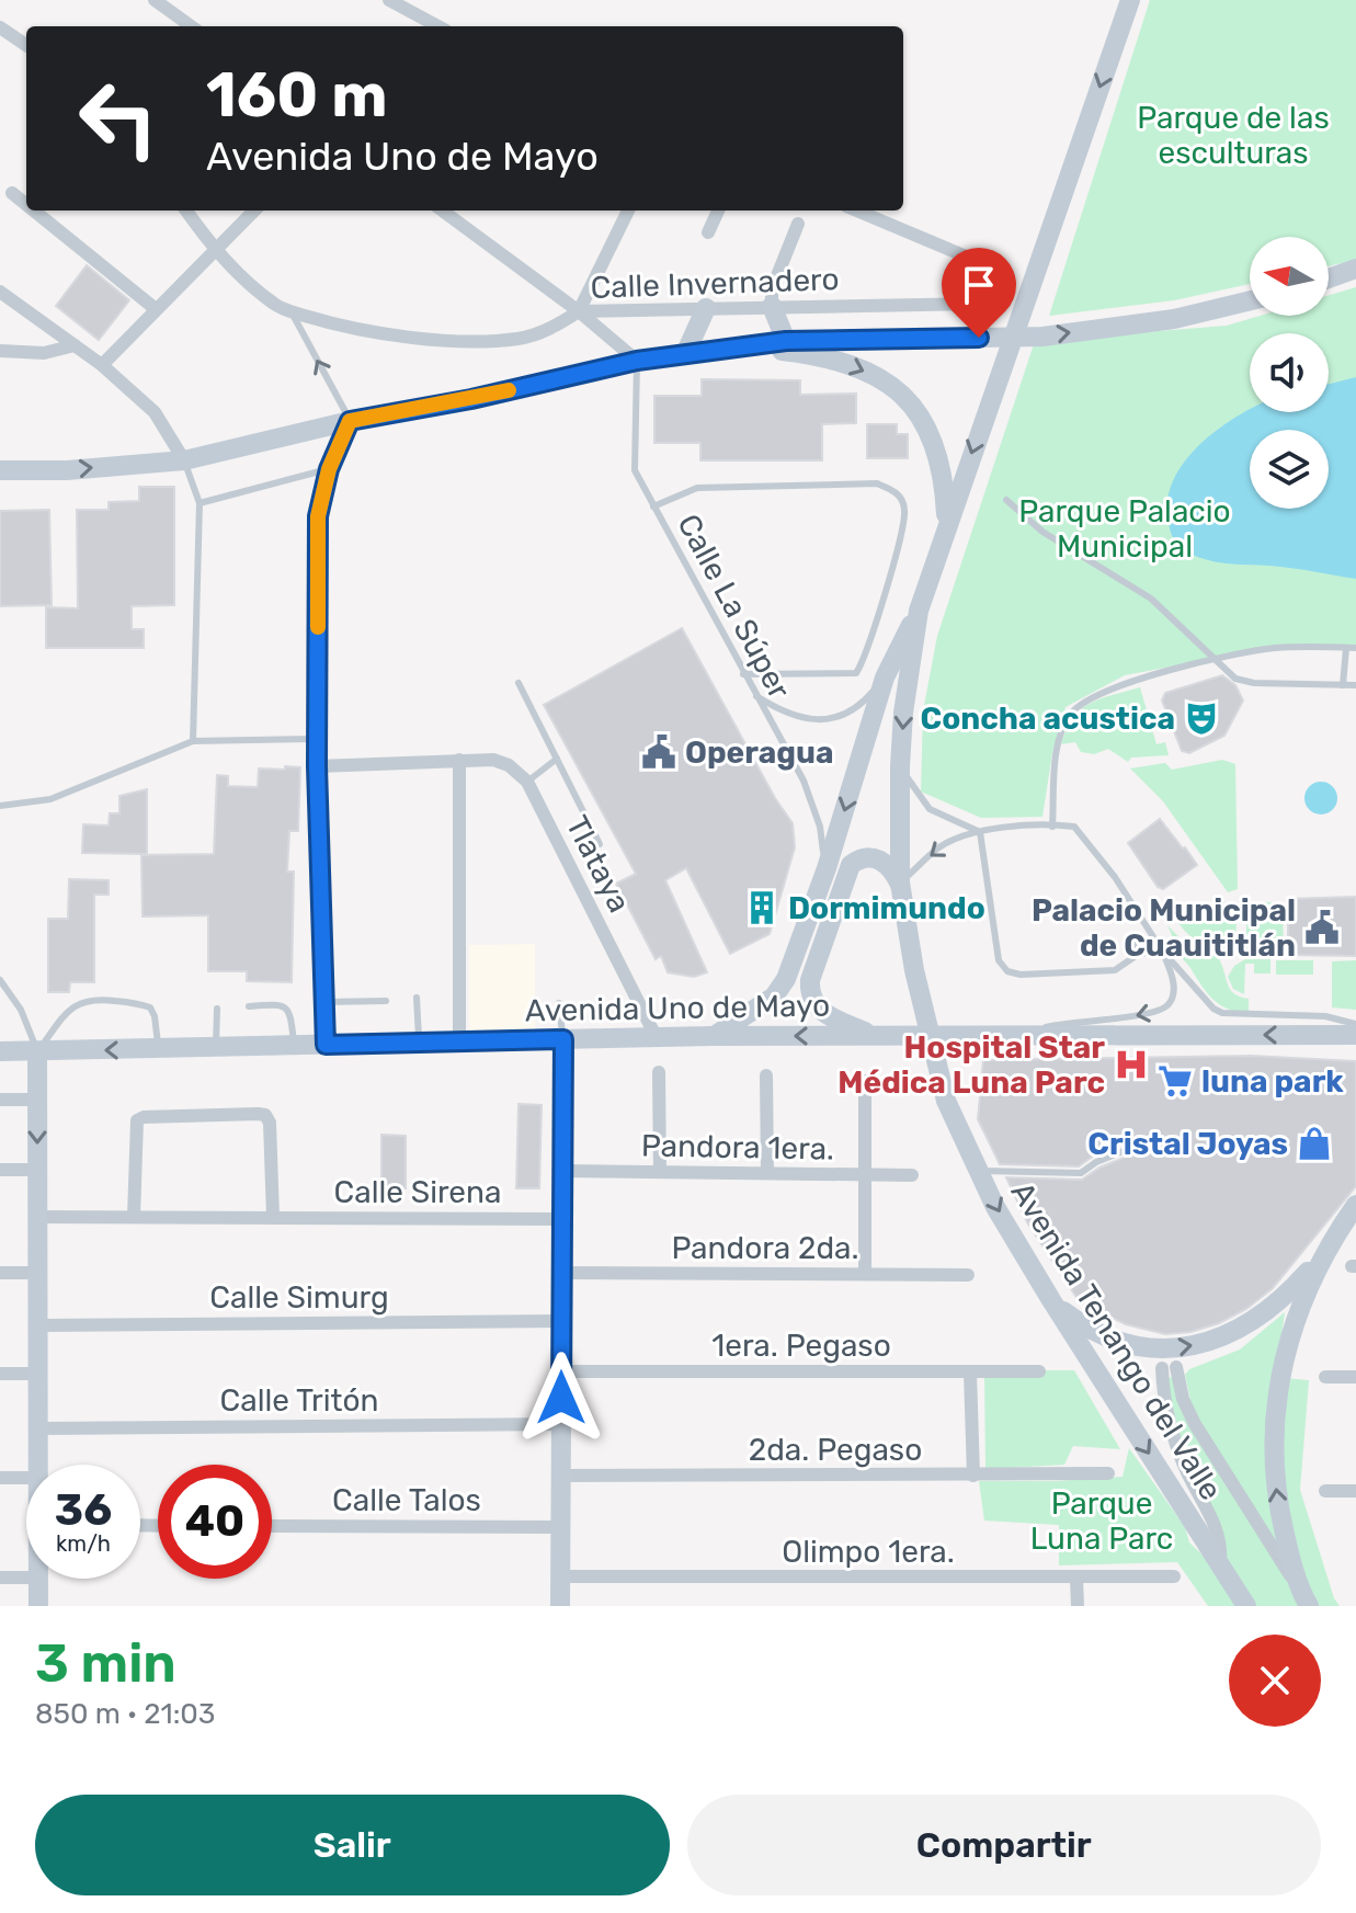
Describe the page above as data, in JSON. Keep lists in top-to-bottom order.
{
  "streets": {
    "main road": ["Avenida Uno de Mayo", "Avenida Tenango del Valle"],
    "street": [
      "Calle Invernadero",
      "Tlataya",
      "Pandora 1era.",
      "Calle Sirena",
      "Pandora 2da.",
      "Calle Simurg",
      "1era. Pegaso",
      "Calle Tritón",
      "2da. Pegaso",
      "Calle Talos",
      "Olimpo 1era."
    ],
    "lane": ["Calle La Súper"]
  },
  "crossings": [
    ["Tlataya", "Avenida Uno de Mayo"]
  ],
  "one_way": ["Avenida Uno de Mayo", "Avenida Tenango del Valle"],
  "parks": ["Parque de las esculturas", "Parque Palacio Municipal", "Parque Luna Parc"],
  "places": {
    "theatre": ["Concha acustica"],
    "public building": ["Operagua", "Palacio Municipal de Cuauititlán"],
    "building": ["Dormimundo"],
    "hospital": ["Hospital Star Médica Luna Parc"],
    "supermarket": ["luna park"],
    "shop": ["Cristal Joyas"]
  },
  "north": "left",
  "page": {
    "turn": ["160 m", "Avenida Uno de Mayo"],
    "speed": "36 km/h",
    "limit": "40",
    "heading": ["3 min", "850 m · 21:03"],
    "buttons": ["Salir", "Compartir"]
  }
}
